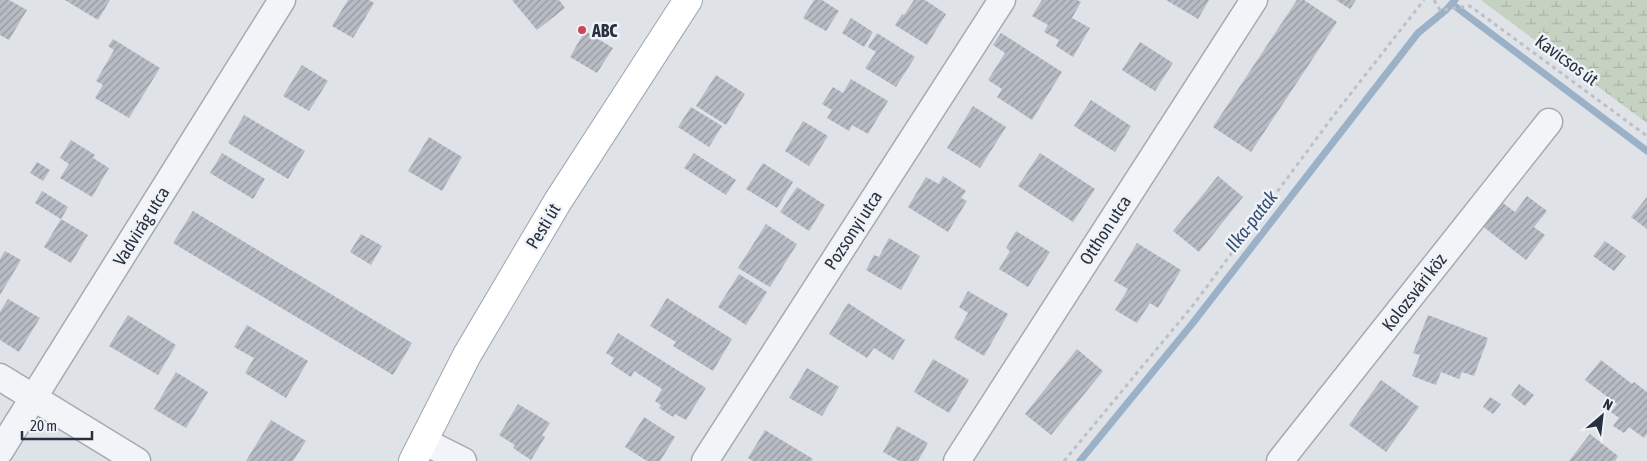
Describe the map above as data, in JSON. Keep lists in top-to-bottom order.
{
  "streets": {
    "main road": ["Pesti út"],
    "street": [
      "Vadvirág utca",
      "Pozsonyi utca",
      "Otthon utca",
      "Kolozsvári köz"
    ],
    "path": ["Kavicsos út"]
  },
  "water": ["Ilka-patak"],
  "places": ["ABC"],
  "scale_bar": "20 m",
  "north": "top right"
}
